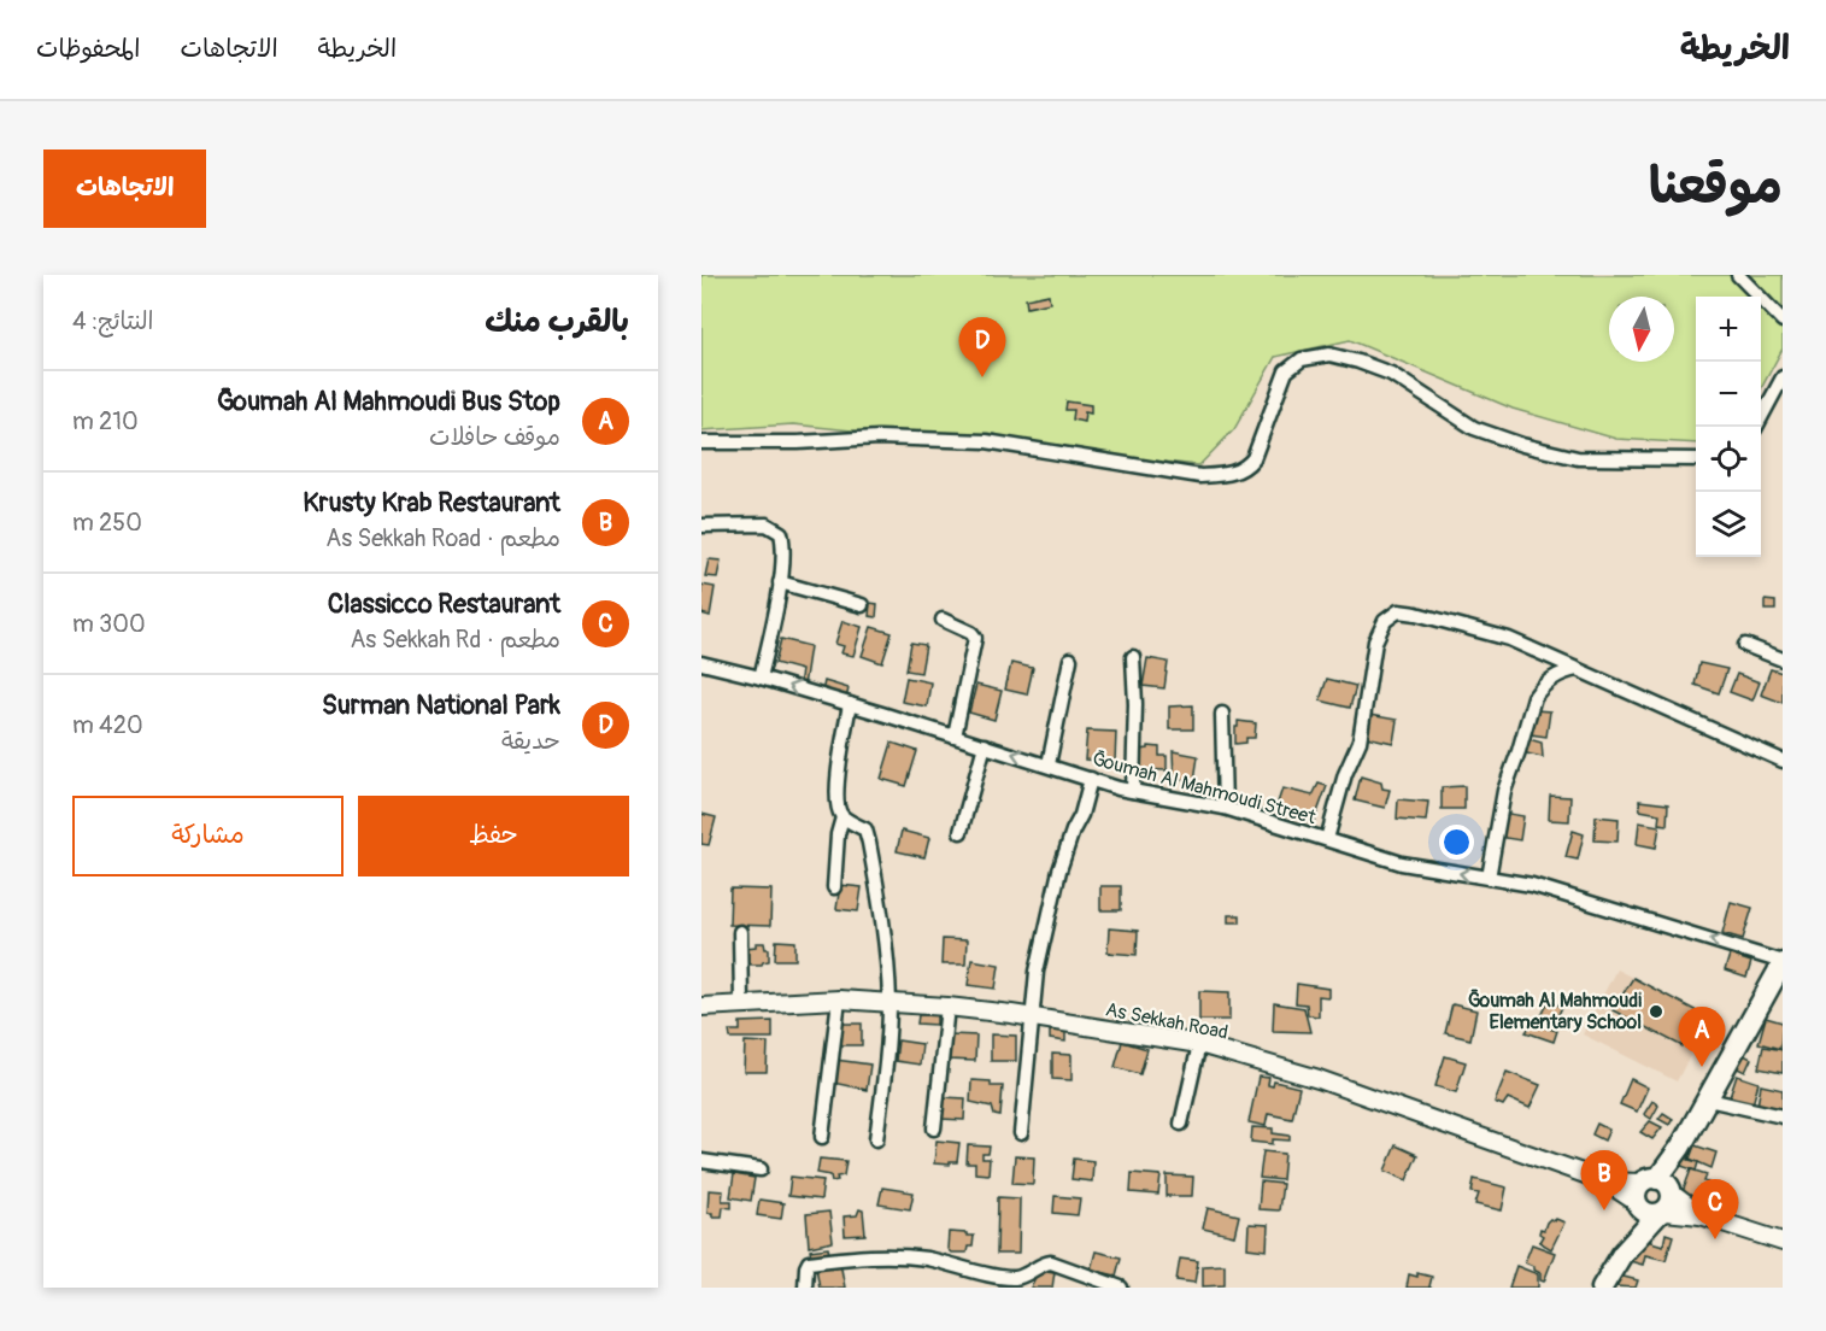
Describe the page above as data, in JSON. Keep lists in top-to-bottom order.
{
  "streets": {
    "main road": ["As Sekkah Road"],
    "street": ["Ḡoumah Al Mahmoudi Street"]
  },
  "one_way": ["Ḡoumah Al Mahmoudi Street"],
  "places": ["Ḡoumah Al Mahmoudi Elementary School"],
  "north": "bottom",
  "page": {
    "header": "الخريطة",
    "nav": ["الخريطة", "الاتجاهات", "المحفوظات"],
    "title": "موقعنا",
    "buttons": [
      "الاتجاهات",
      ["حفظ", "مشاركة"]
    ],
    "heading": ["بالقرب منك", "النتائج: 4"],
    "map_buttons": ["+", "−"],
    "pins": [
      "D",
      "A",
      "B",
      "C"
    ],
    "list": [
      {
        "mark": "A",
        "name": "Ḡoumah Al Mahmoudi Bus Stop",
        "note": "موقف حافلات",
        "value": "210 m"
      },
      {
        "mark": "B",
        "name": "Krusty Krab Restaurant",
        "note": "مطعم · As Sekkah Road",
        "value": "250 m"
      },
      {
        "mark": "C",
        "name": "Classicco Restaurant",
        "note": "مطعم · As Sekkah Rd",
        "value": "300 m"
      },
      {
        "mark": "D",
        "name": "Surman National Park",
        "note": "حديقة",
        "value": "420 m"
      }
    ]
  }
}
